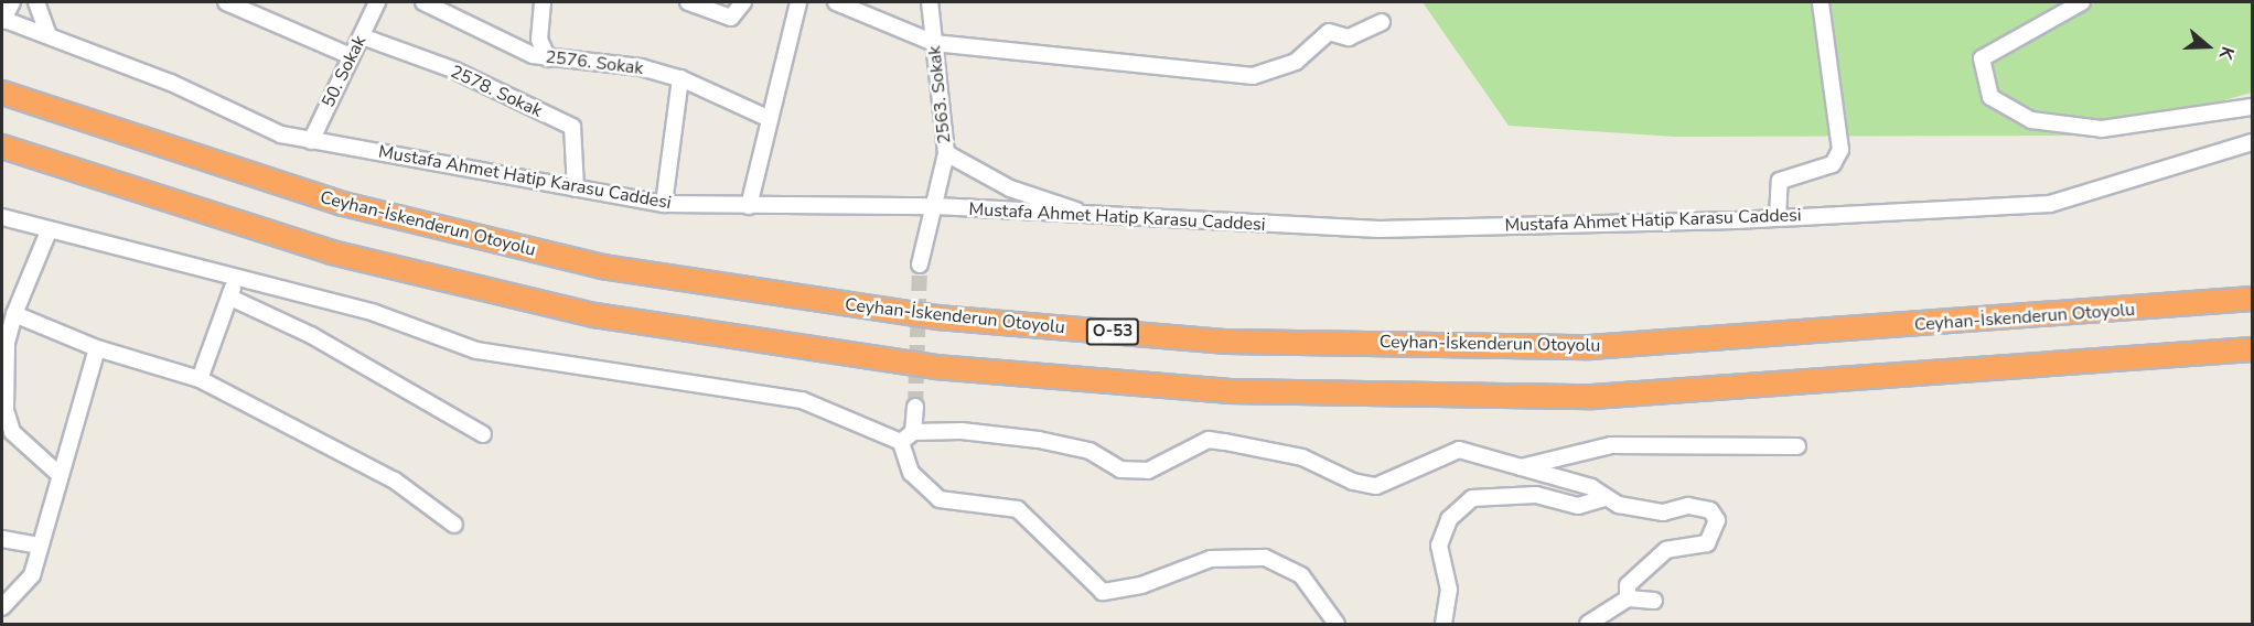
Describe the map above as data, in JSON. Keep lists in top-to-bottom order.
{
  "streets": {
    "highway": ["Ceyhan-İskenderun Otoyolu", "O-53"],
    "street": [
      "2576. Sokak",
      "50. Sokak",
      "2578. Sokak",
      "2563. Sokak",
      "Mustafa Ahmet Hatip Karasu Caddesi"
    ]
  },
  "crossings": [
    ["50. Sokak", "2578. Sokak"],
    ["50. Sokak", "Mustafa Ahmet Hatip Karasu Caddesi"],
    ["2578. Sokak", "Mustafa Ahmet Hatip Karasu Caddesi"],
    ["2563. Sokak", "Mustafa Ahmet Hatip Karasu Caddesi"]
  ],
  "north": "right"
}
